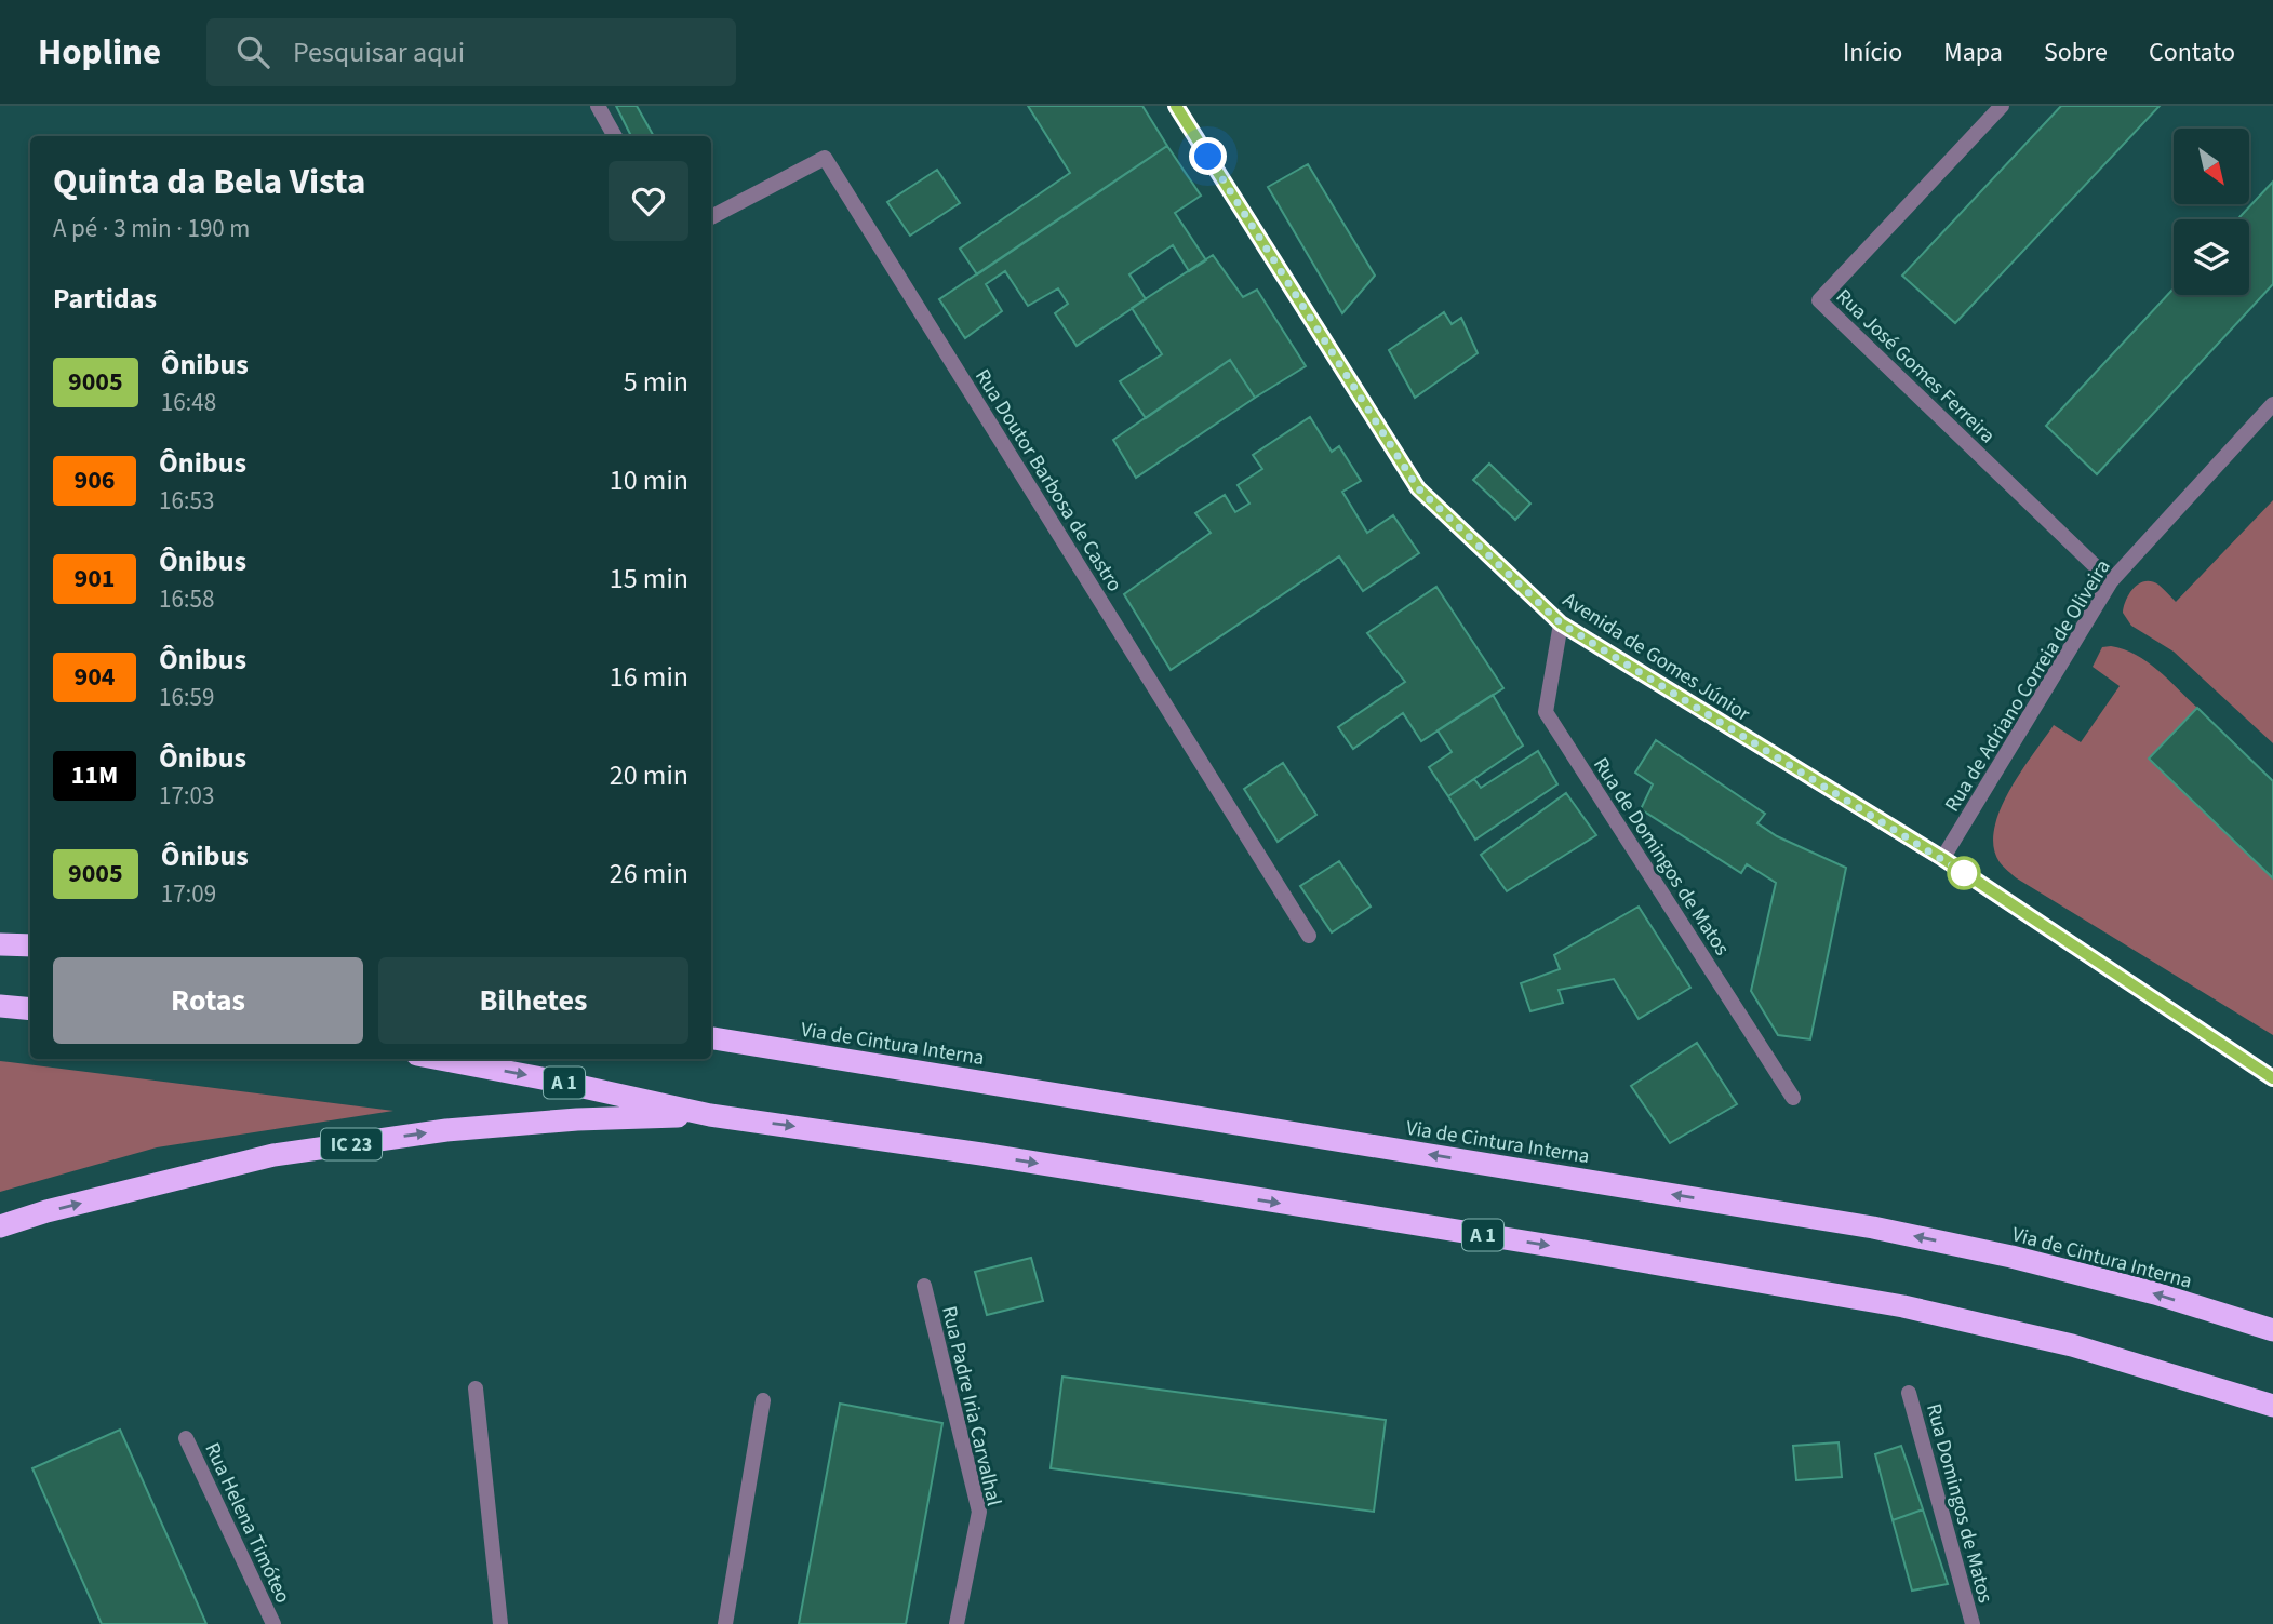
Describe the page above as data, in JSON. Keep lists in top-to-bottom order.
{
  "streets": {
    "highway": ["Via de Cintura Interna", "A 1", "IC 23"],
    "main road": ["Avenida de Gomes Júnior"],
    "street": [
      "Rua José Gomes Ferreira",
      "Rua Doutor Barbosa de Castro",
      "Rua de Adriano Correia de Oliveira",
      "Rua de Domingos de Matos",
      "Rua Padre Iria Carvalhal",
      "Rua Domingos de Matos",
      "Rua Helena Timóteo"
    ]
  },
  "crossings": [
    ["Rua José Gomes Ferreira", "Rua de Adriano Correia de Oliveira"],
    ["Avenida de Gomes Júnior", "Rua de Adriano Correia de Oliveira"],
    ["Avenida de Gomes Júnior", "Rua de Domingos de Matos"],
    ["A 1", "IC 23"]
  ],
  "lines": ["bus line 9005"],
  "north": "bottom right",
  "page": {
    "header": "Hopline",
    "search": "Pesquisar aqui",
    "nav": [
      "Início",
      "Mapa",
      "Sobre",
      "Contato"
    ],
    "heading": [
      ["Quinta da Bela Vista", "A pé · 3 min · 190 m"],
      "Partidas"
    ],
    "list": [
      {
        "mark": "9005",
        "name": "Ônibus",
        "note": "16:48",
        "value": "5 min"
      },
      {
        "mark": "906",
        "name": "Ônibus",
        "note": "16:53",
        "value": "10 min"
      },
      {
        "mark": "901",
        "name": "Ônibus",
        "note": "16:58",
        "value": "15 min"
      },
      {
        "mark": "904",
        "name": "Ônibus",
        "note": "16:59",
        "value": "16 min"
      },
      {
        "mark": "11M",
        "name": "Ônibus",
        "note": "17:03",
        "value": "20 min"
      },
      {
        "mark": "9005",
        "name": "Ônibus",
        "note": "17:09",
        "value": "26 min"
      }
    ],
    "buttons": ["Rotas", "Bilhetes"]
  }
}
